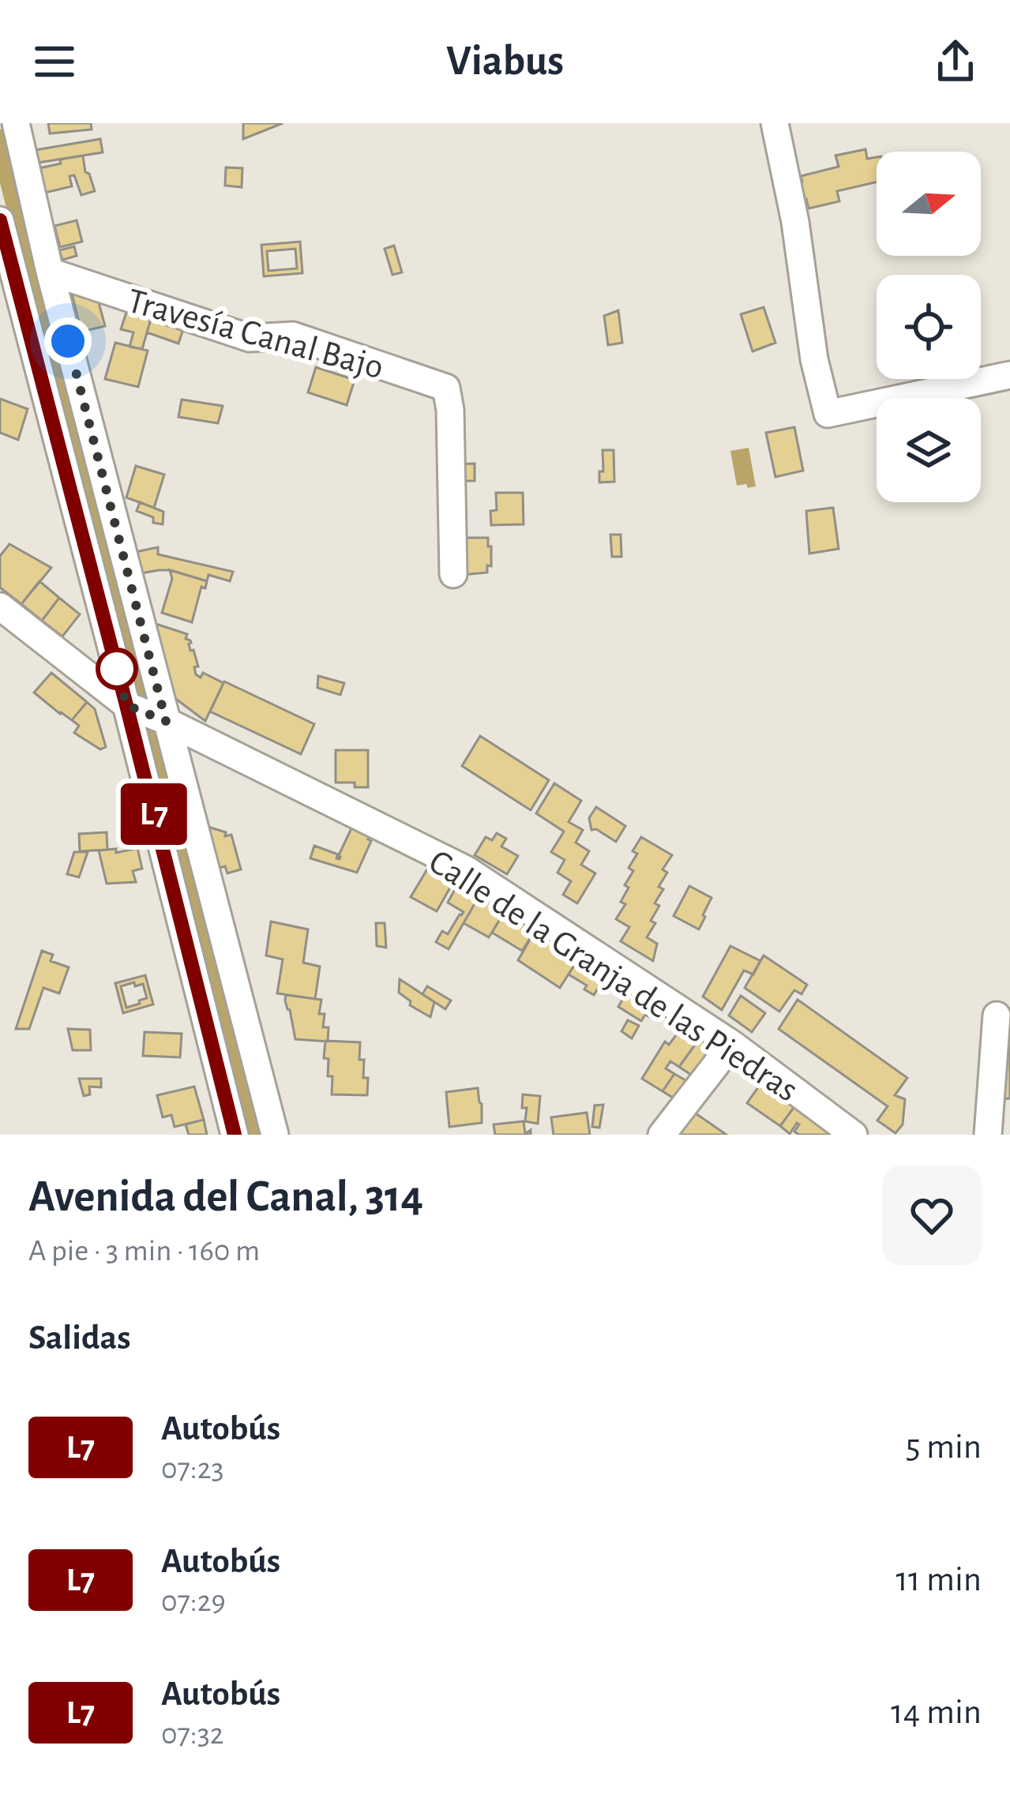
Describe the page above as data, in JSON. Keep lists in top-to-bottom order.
{
  "streets": {
    "street": ["Travesía Canal Bajo", "Calle de la Granja de las Piedras"]
  },
  "lines": ["bus line L7"],
  "north": "right",
  "page": {
    "header": "Viabus",
    "on_map": "L7",
    "heading": [
      ["Avenida del Canal, 314", "A pie · 3 min · 160 m"],
      "Salidas"
    ],
    "list": [
      {
        "mark": "L7",
        "name": "Autobús",
        "note": "07:23",
        "value": "5 min"
      },
      {
        "mark": "L7",
        "name": "Autobús",
        "note": "07:29",
        "value": "11 min"
      },
      {
        "mark": "L7",
        "name": "Autobús",
        "note": "07:32",
        "value": "14 min"
      }
    ]
  }
}
